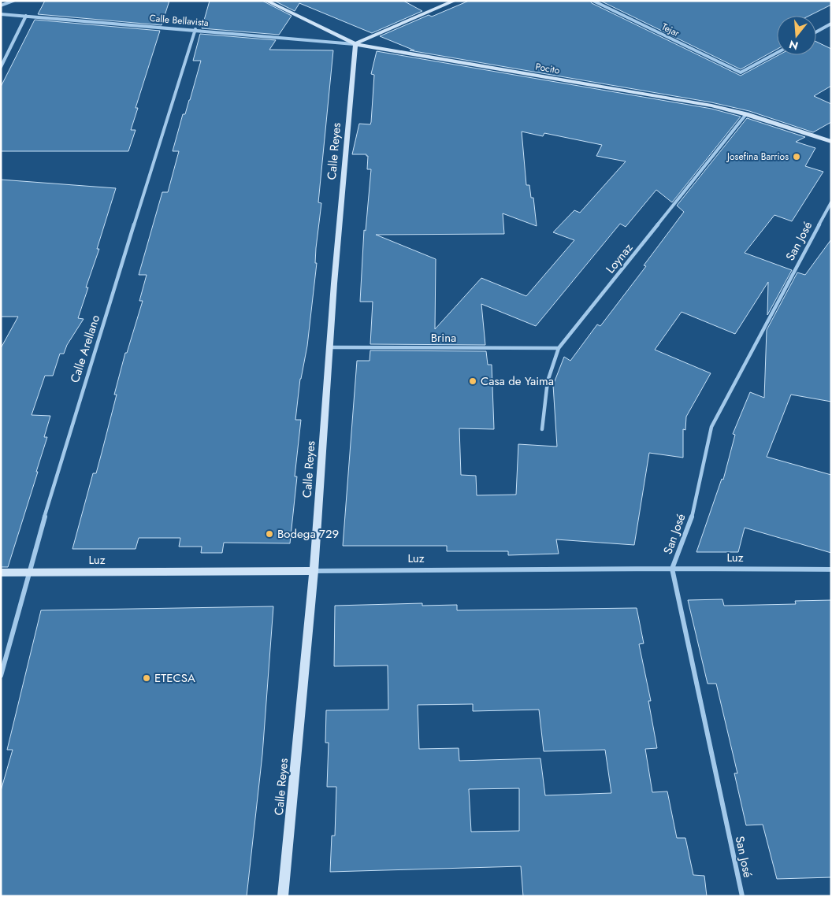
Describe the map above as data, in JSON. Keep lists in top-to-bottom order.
{
  "streets": {
    "street": [
      "Calle Bellavista",
      "Tejar",
      "Pocito",
      "Calle Reyes",
      "San José",
      "Loynaz",
      "Brina",
      "Calle Arellano",
      "Luz"
    ]
  },
  "crossings": [
    ["Calle Bellavista", "Pocito"],
    ["Calle Bellavista", "Calle Reyes"],
    ["Calle Bellavista", "Calle Arellano"],
    ["Pocito", "Calle Reyes"],
    ["Pocito", "Loynaz"],
    ["Calle Reyes", "Brina"],
    ["Calle Reyes", "Luz"],
    ["San José", "Luz"],
    ["Loynaz", "Brina"],
    ["Calle Arellano", "Luz"]
  ],
  "places": [
    "Josefina Barrios",
    "Casa de Yaima",
    "Bodega 729",
    "ETECSA"
  ],
  "north": "bottom"
}
